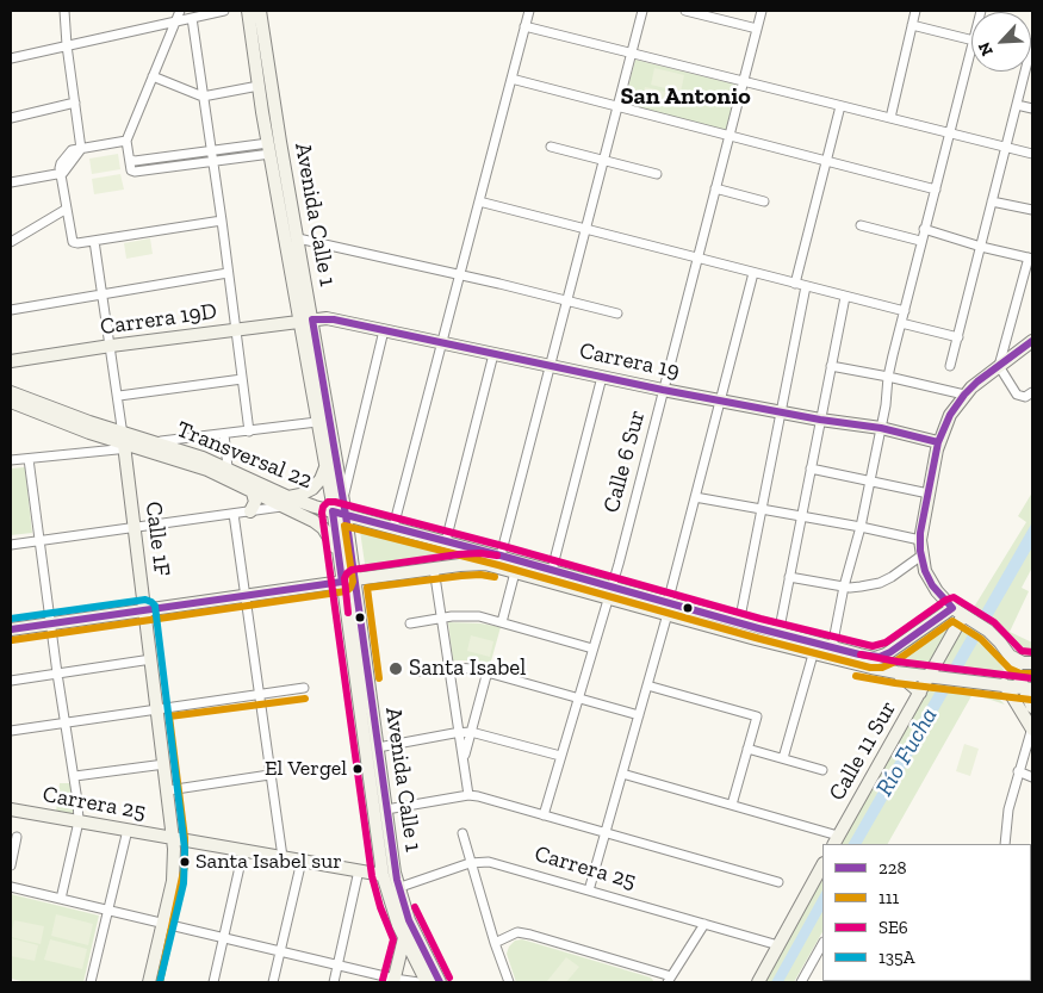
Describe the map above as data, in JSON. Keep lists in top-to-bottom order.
{
  "streets": {
    "main road": [
      "Avenida Calle 1",
      "Carrera 19D",
      "Carrera 19",
      "Transversal 22",
      "Calle 1F",
      "Calle 11 Sur",
      "Carrera 25"
    ],
    "street": ["Calle 6 Sur"]
  },
  "crossings": [
    ["Avenida Calle 1", "Carrera 19D"],
    ["Avenida Calle 1", "Carrera 19"],
    ["Avenida Calle 1", "Transversal 22"],
    ["Avenida Calle 1", "Carrera 25"],
    ["Carrera 19D", "Carrera 19"],
    ["Carrera 19D", "Calle 1F"],
    ["Carrera 19", "Calle 6 Sur"],
    ["Transversal 22", "Calle 6 Sur"],
    ["Transversal 22", "Calle 1F"],
    ["Calle 1F", "Carrera 25"]
  ],
  "districts": ["San Antonio"],
  "water": ["Río Fucha"],
  "places": ["Santa Isabel", "El Vergel", "Santa Isabel sur"],
  "lines": [
    "transit line 228",
    "transit line SE6",
    "transit line 111",
    "transit line 135A"
  ],
  "legend": [
    "228",
    "111",
    "SE6",
    "135A"
  ],
  "north": "bottom left"
}
